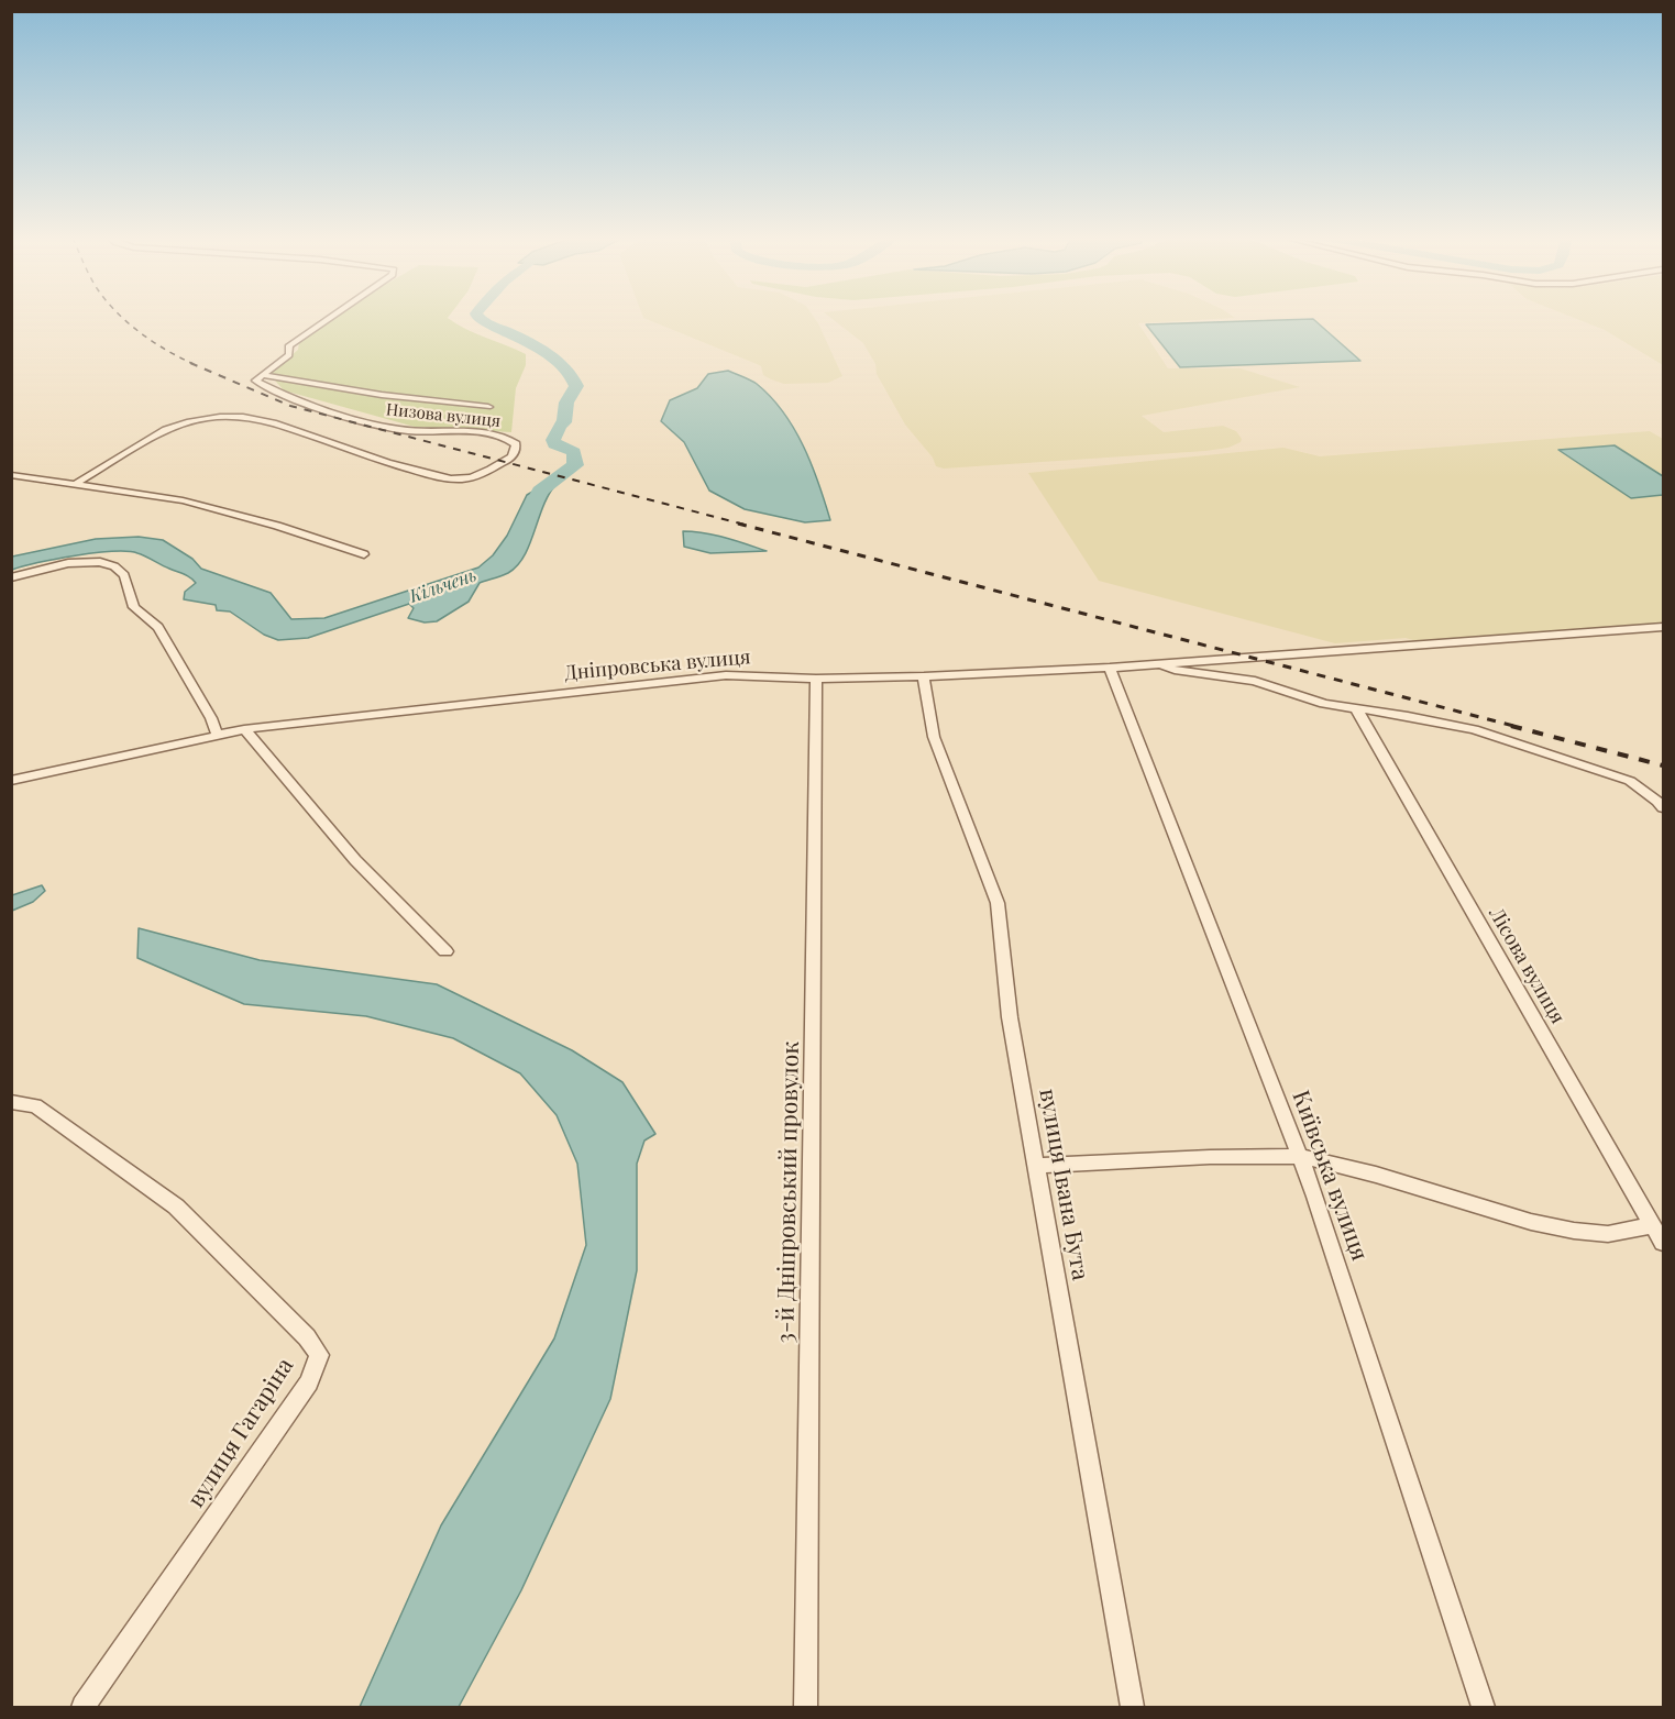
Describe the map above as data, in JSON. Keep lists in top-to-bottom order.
{
  "streets": {
    "street": [
      "Низова вулиця",
      "Дніпровська вулиця",
      "Лісова вулиця",
      "Київська вулиця",
      "вулиця Івана Бута",
      "3-й Дніпровський провулок",
      "вулиця Гагаріна"
    ]
  },
  "crossings": [
    ["Дніпровська вулиця", "Київська вулиця"],
    ["Дніпровська вулиця", "вулиця Івана Бута"],
    ["Дніпровська вулиця", "3-й Дніпровський провулок"]
  ],
  "water": ["Кільчень"]
}
